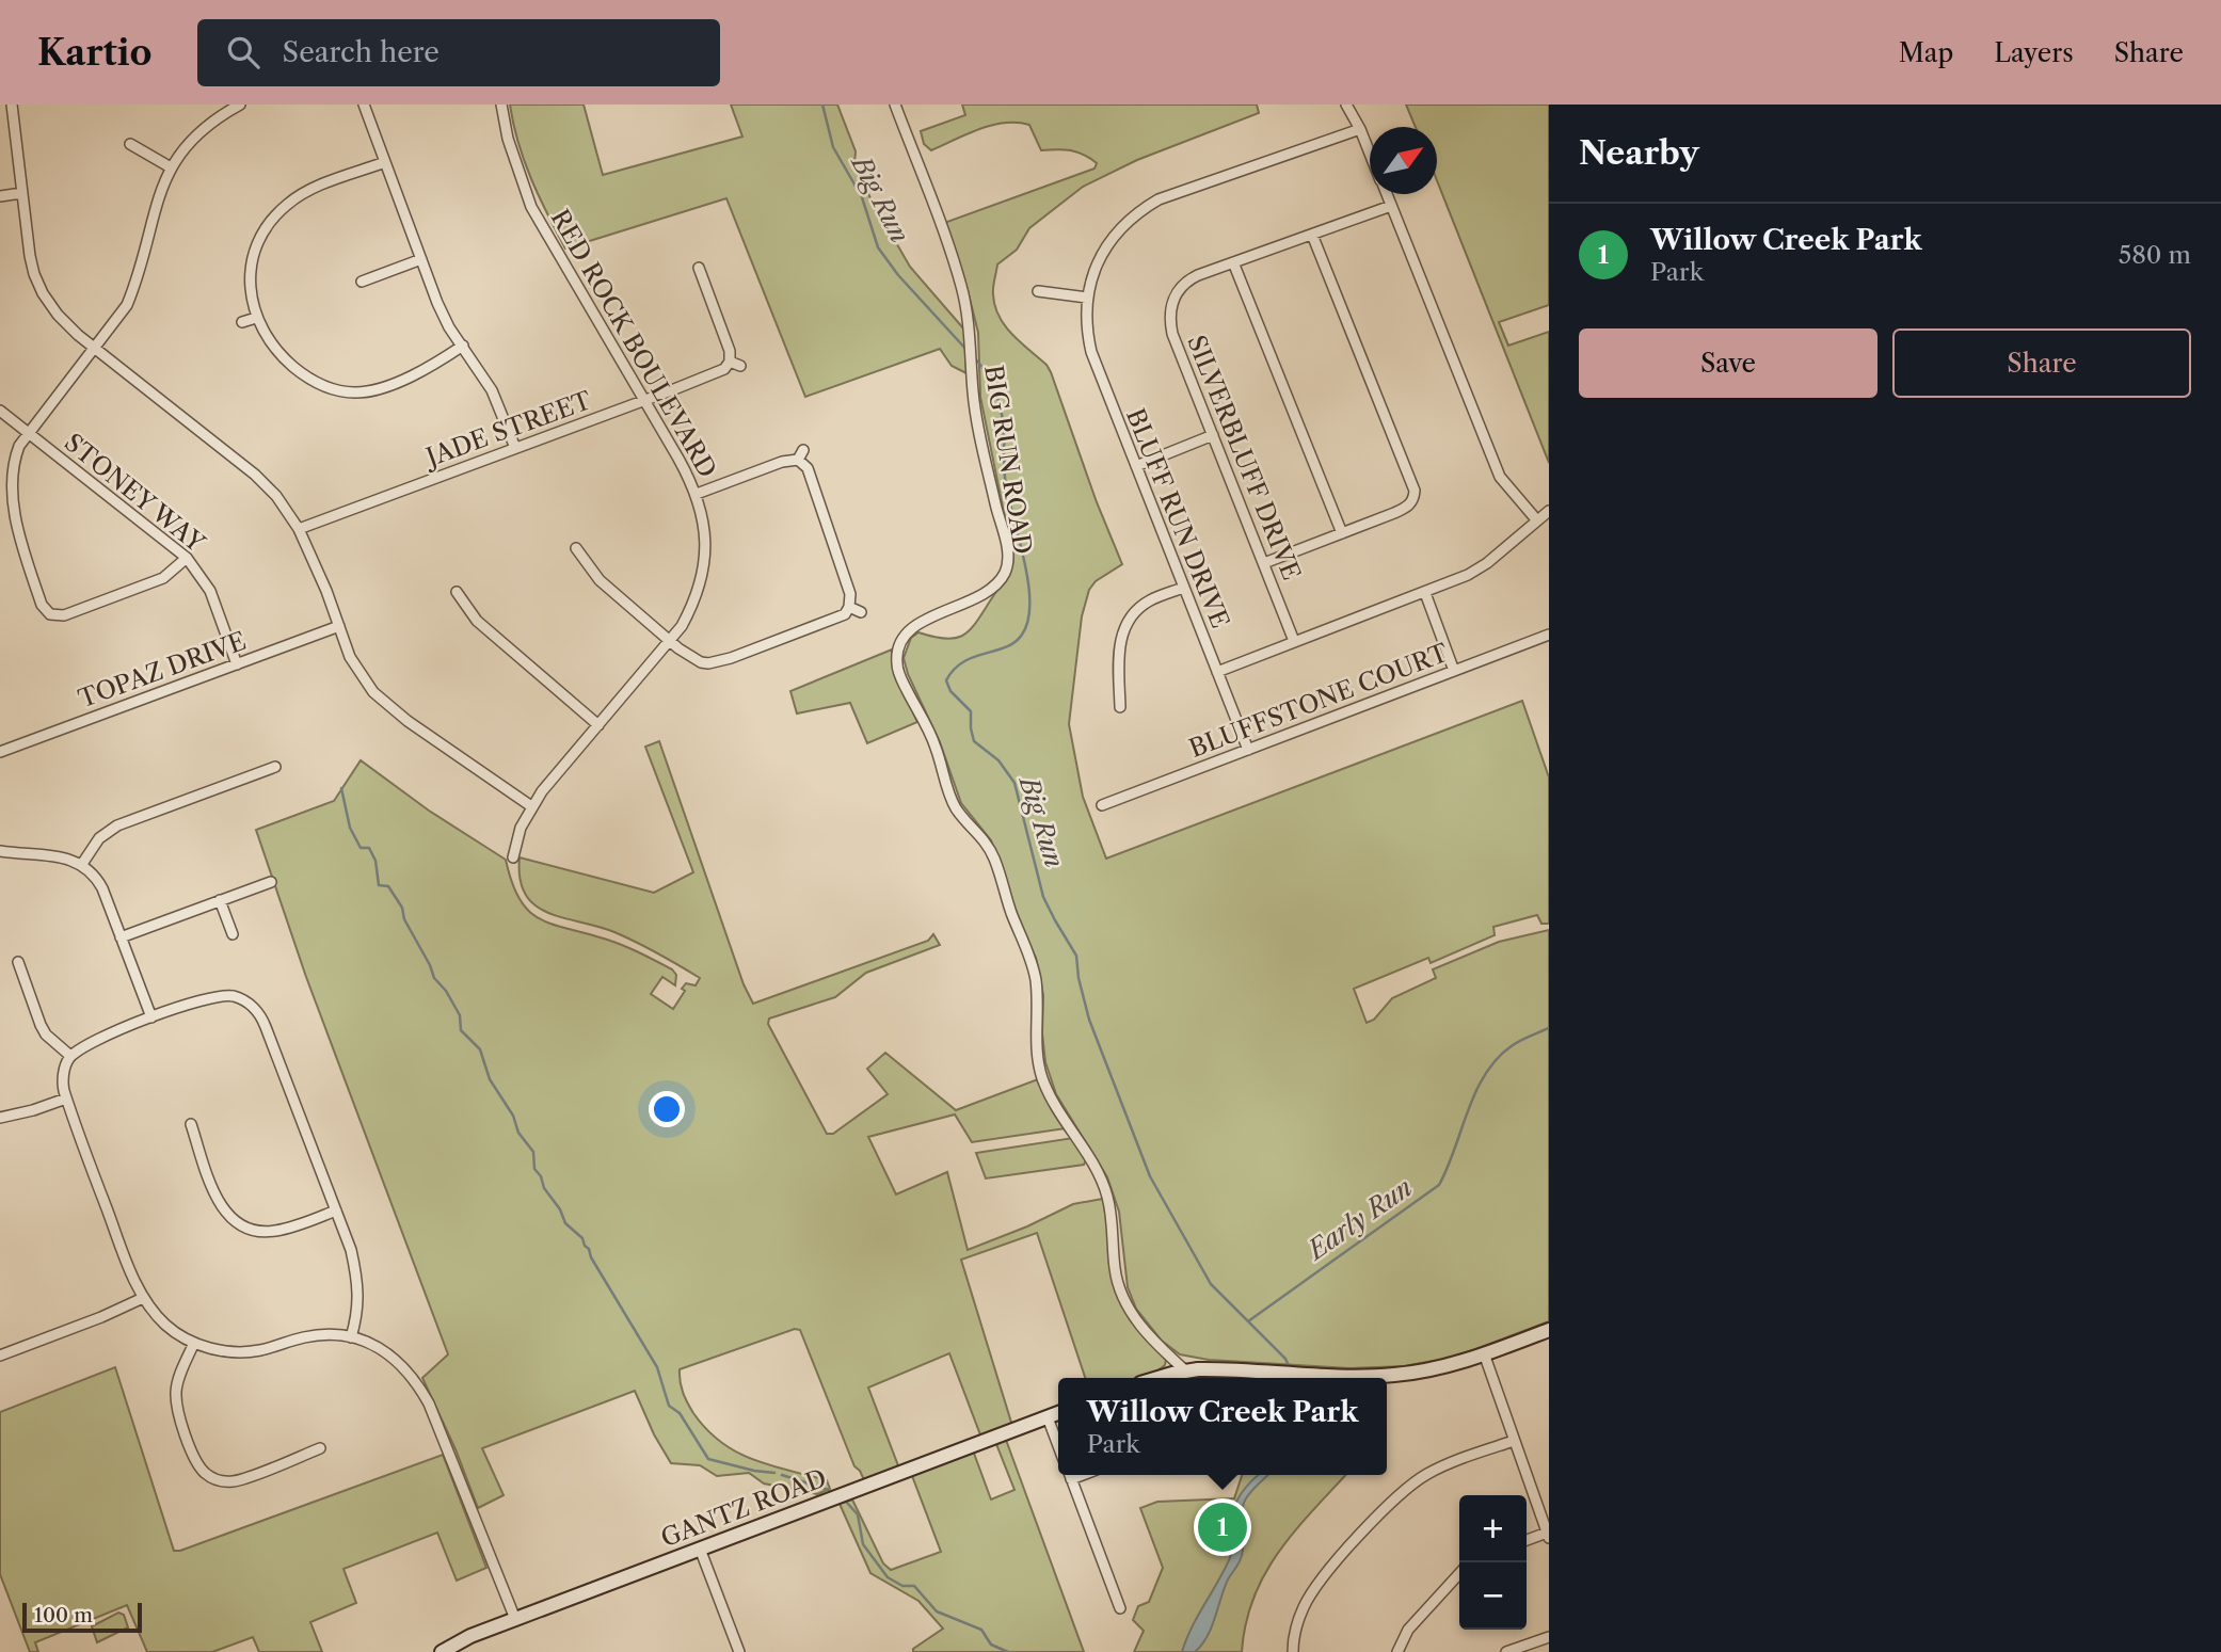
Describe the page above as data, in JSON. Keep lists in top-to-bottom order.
{
  "streets": {
    "main road": ["GANTZ ROAD"],
    "street": [
      "RED ROCK BOULEVARD",
      "JADE STREET",
      "SILVERBLUFF DRIVE",
      "BIG RUN ROAD",
      "STONEY WAY",
      "BLUFF RUN DRIVE",
      "TOPAZ DRIVE",
      "BLUFFSTONE COURT"
    ]
  },
  "crossings": [
    ["RED ROCK BOULEVARD", "JADE STREET"],
    ["STONEY WAY", "TOPAZ DRIVE"],
    ["BLUFF RUN DRIVE", "BLUFFSTONE COURT"]
  ],
  "water": ["Big Run", "Early Run"],
  "scale_bar": "100 m",
  "north": "top right",
  "page": {
    "header": "Kartio",
    "search": "Search here",
    "nav": ["Map", "Layers", "Share"],
    "heading": "Nearby",
    "list": [
      {
        "mark": "1",
        "name": "Willow Creek Park",
        "note": "Park",
        "value": "580 m"
      }
    ],
    "buttons": ["Save", "Share"],
    "popup": ["Willow Creek Park", "Park"],
    "map_buttons": ["+", "−"],
    "pins": "1",
    "scale": "100 m"
  }
}
